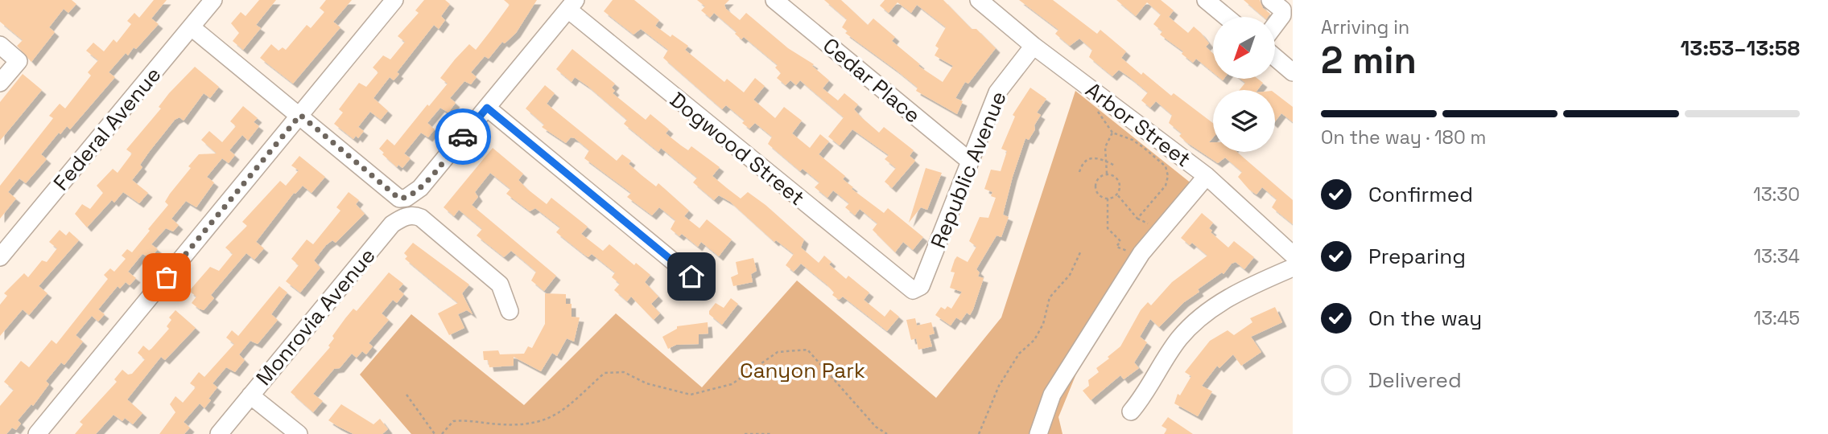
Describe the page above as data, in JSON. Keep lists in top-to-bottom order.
{
  "streets": {
    "street": [
      "Cedar Place",
      "Arbor Street",
      "Federal Avenue",
      "Dogwood Street",
      "Republic Avenue",
      "Monrovia Avenue"
    ]
  },
  "crossings": [
    ["Cedar Place", "Republic Avenue"],
    ["Arbor Street", "Republic Avenue"],
    ["Dogwood Street", "Republic Avenue"]
  ],
  "parks": ["Canyon Park"],
  "north": "bottom left",
  "page": {
    "heading": ["2 min", "Arriving in", "13:53–13:58"],
    "bar": "On the way · 180 m",
    "list": [
      ["Confirmed", "13:30"],
      ["Preparing", "13:34"],
      ["On the way", "13:45"],
      "Delivered"
    ]
  }
}
